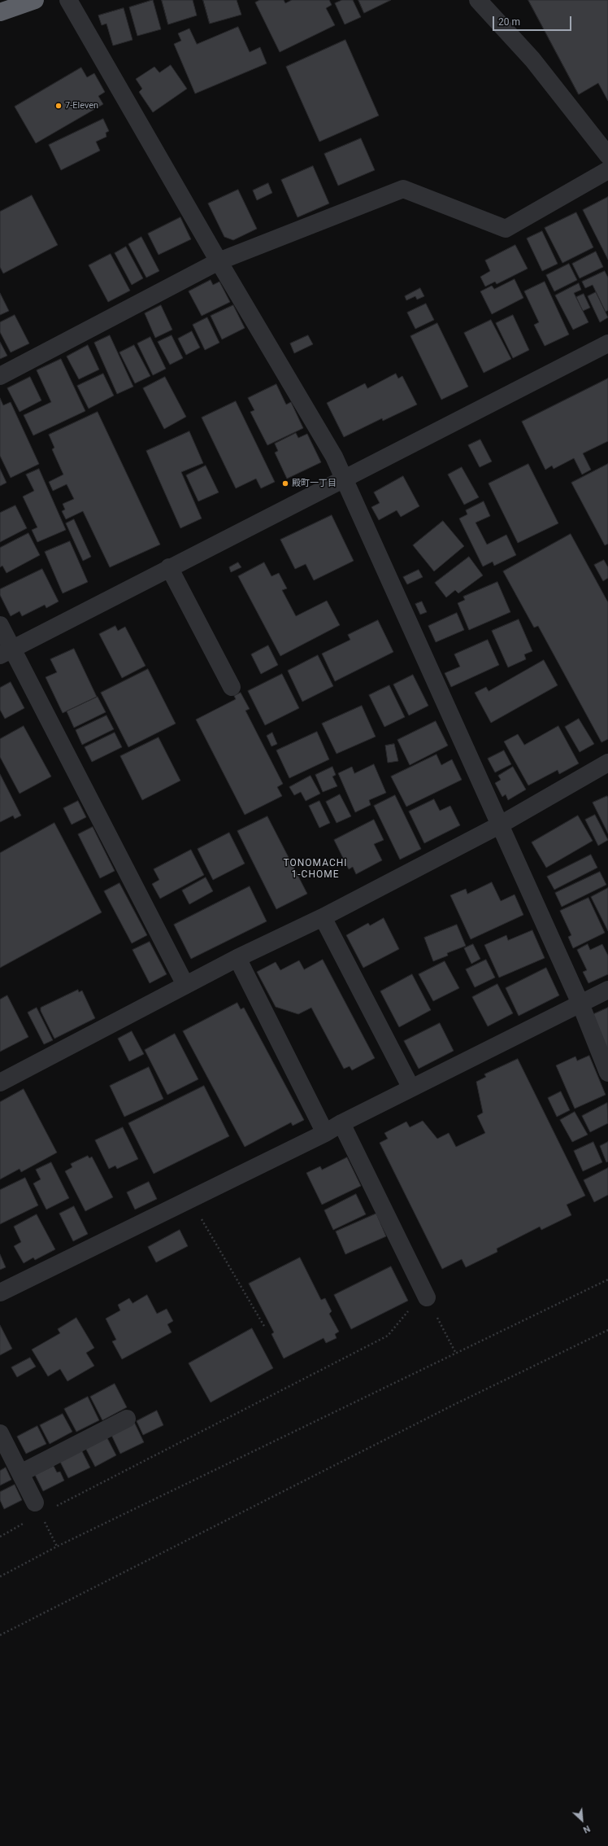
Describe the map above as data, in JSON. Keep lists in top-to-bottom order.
{
  "districts": ["TONOMACHI 1-CHOME"],
  "places": ["7-Eleven", "殿町一丁目"],
  "scale_bar": "20 m",
  "north": "bottom right"
}
